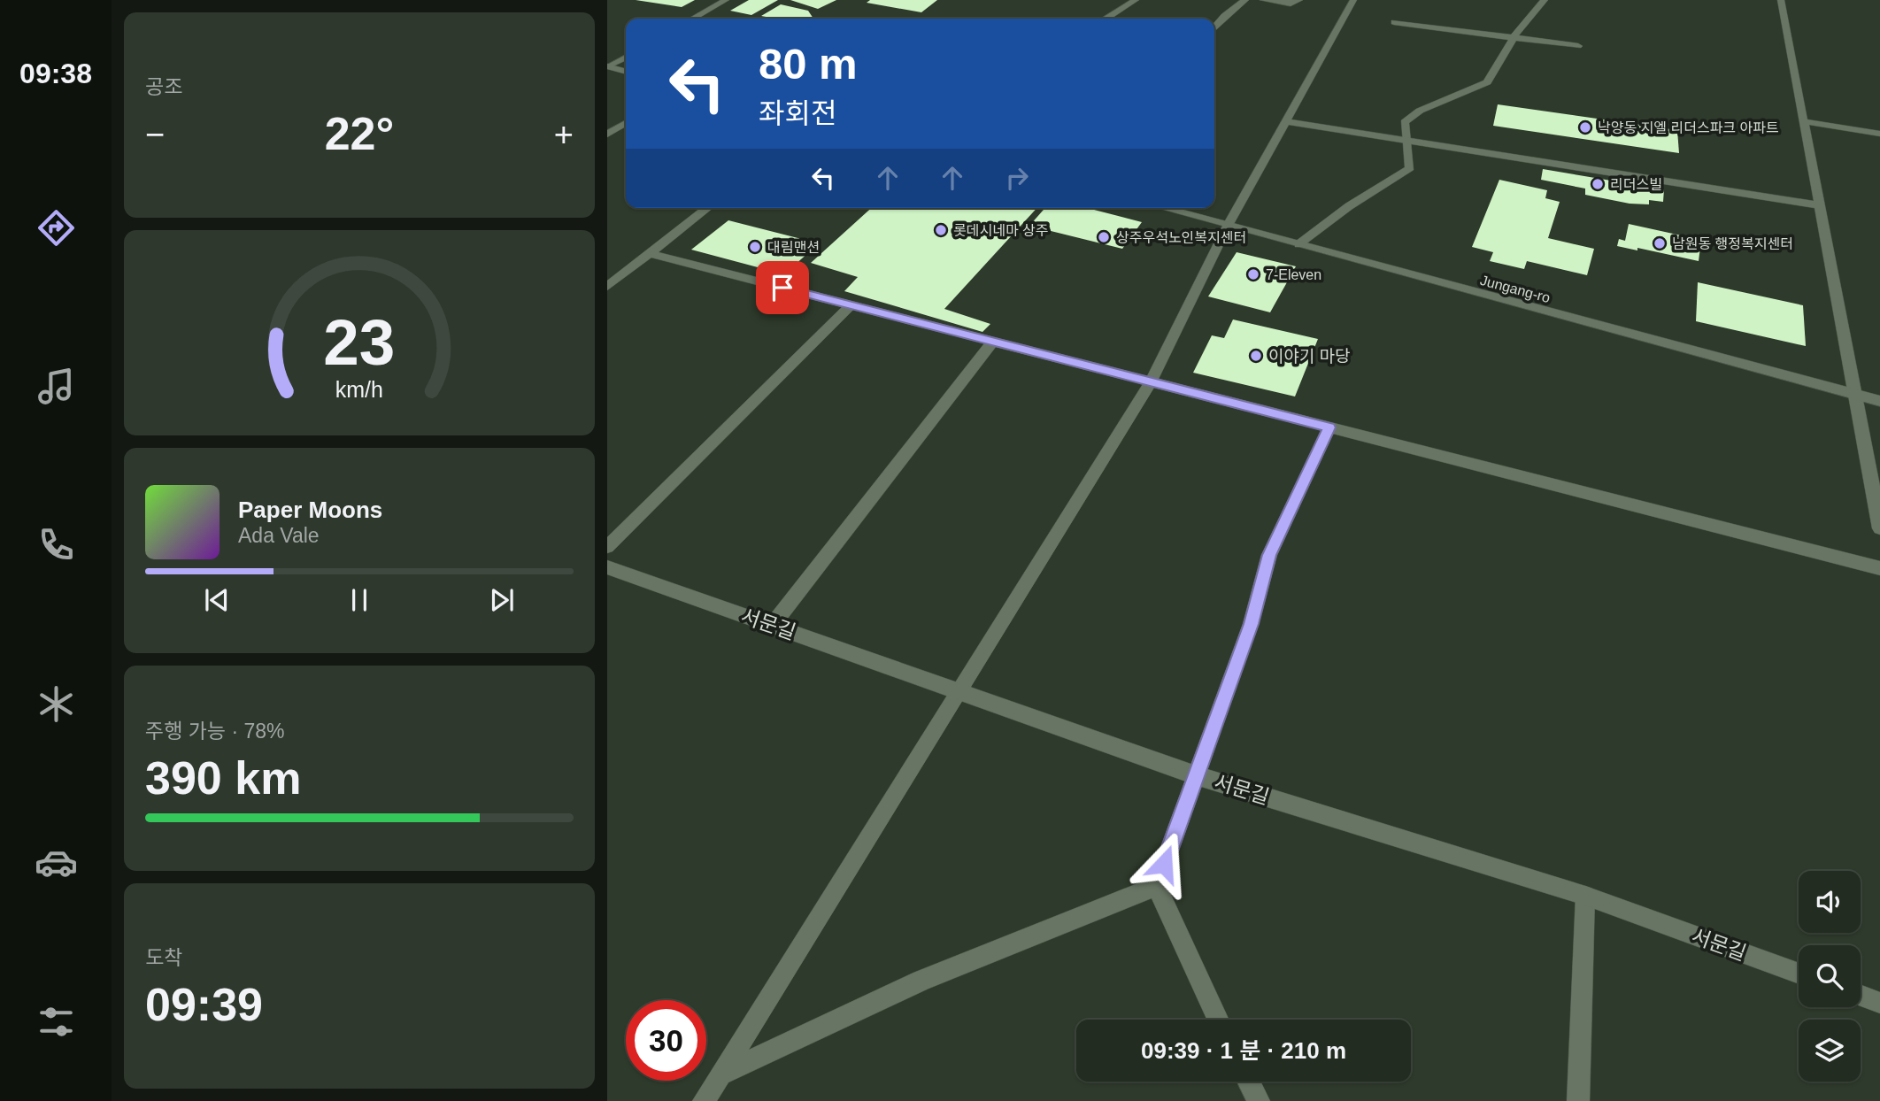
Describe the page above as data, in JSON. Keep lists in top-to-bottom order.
{
  "streets": {
    "street": ["Jungang-ro", "서문길"]
  },
  "places": [
    "낙양동 지엘 리더스파크 아파트",
    "리더스빌",
    "롯데시네마 상주",
    "상주우석노인복지센터",
    "남원동 행정복지센터",
    "대림맨션",
    "7-Eleven",
    "이야기 마당"
  ],
  "page": {
    "tabs": "09:38",
    "tile": [
      "공조",
      ["주행 가능 · 78%", "390 km"],
      ["도착", "09:39"]
    ],
    "turn": ["80 m", "좌회전"],
    "heat": ["−", "22°", "+"],
    "song": ["Paper Moons", "Ada Vale"],
    "limit": "30",
    "trip": "09:39 · 1 분 · 210 m",
    "gauge": ["23", "km/h"]
  }
}
